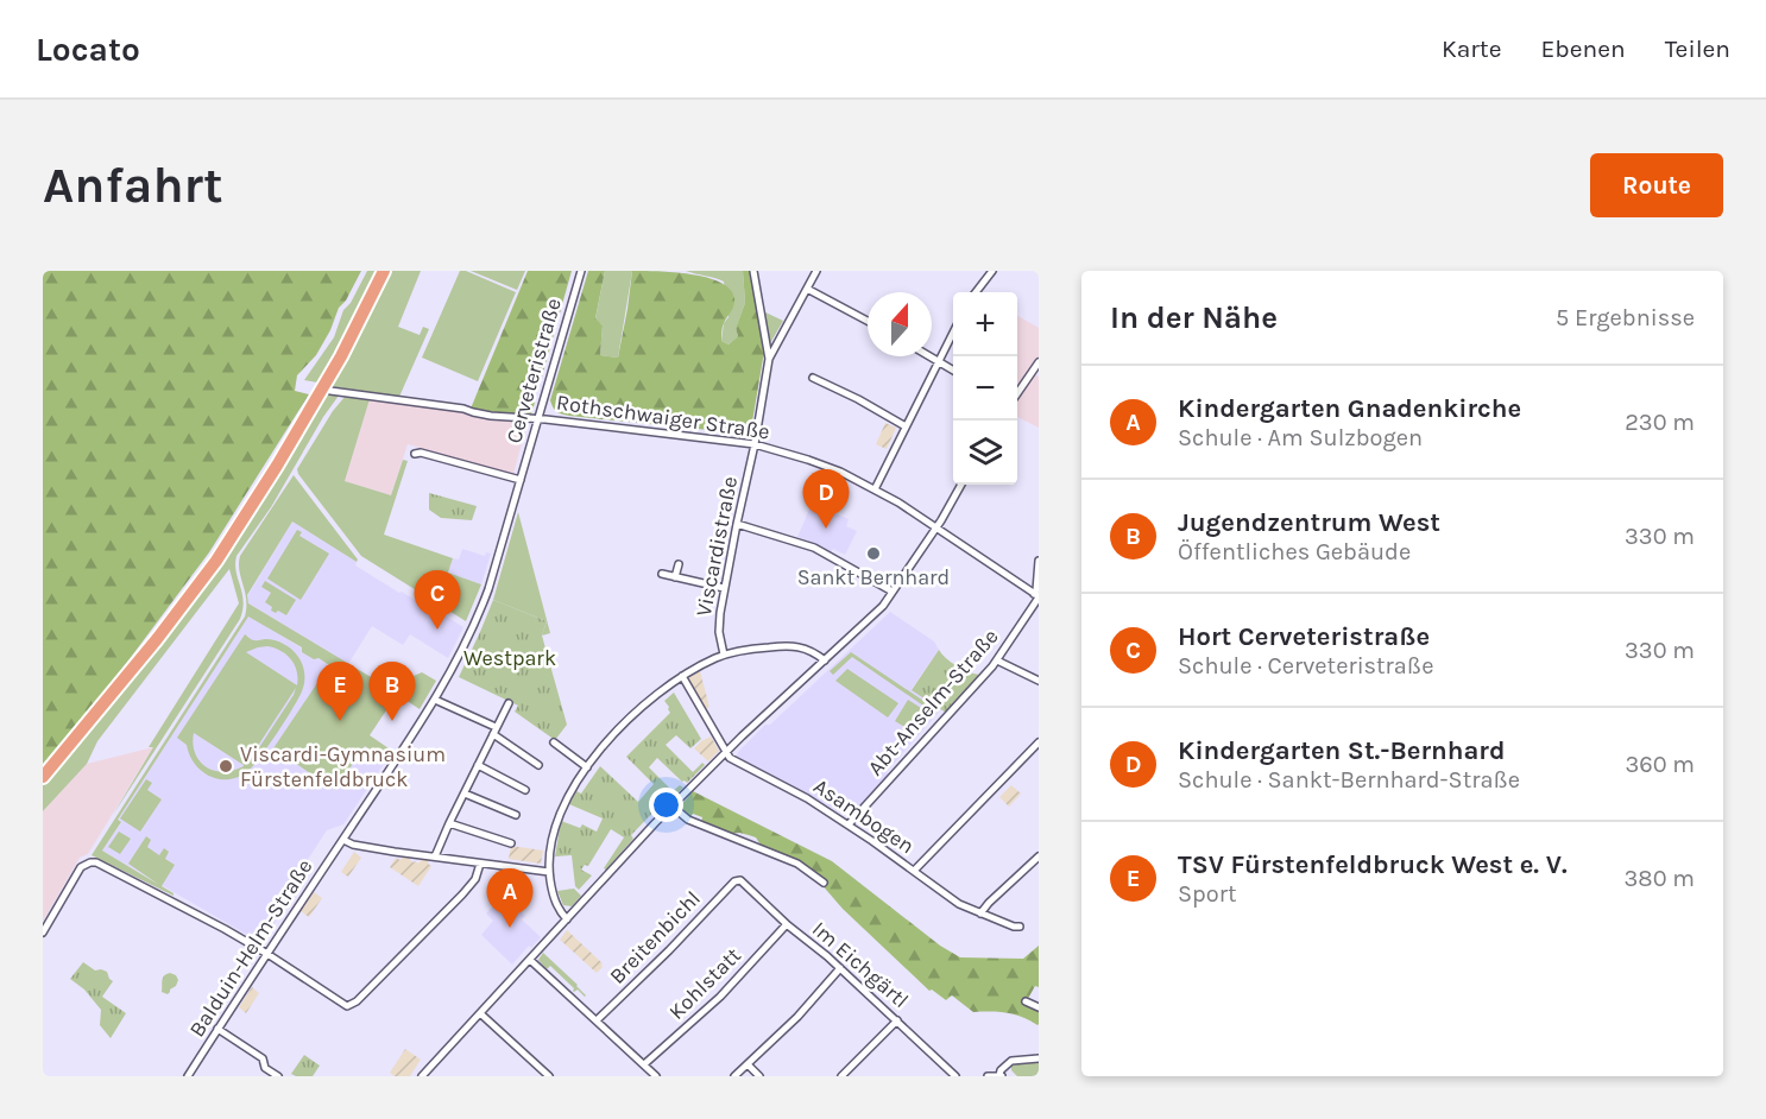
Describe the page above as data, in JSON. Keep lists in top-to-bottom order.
{
  "streets": {
    "street": [
      "Cerveteristraße",
      "Rothschwaiger Straße",
      "Viscardistraße",
      "Abt-Anselm-Straße",
      "Asambogen",
      "Breitenbichl",
      "Balduin-Helm-Straße",
      "Im Eichgärtl",
      "Kohlstatt"
    ]
  },
  "crossings": [
    ["Cerveteristraße", "Rothschwaiger Straße"],
    ["Cerveteristraße", "Balduin-Helm-Straße"],
    ["Rothschwaiger Straße", "Viscardistraße"],
    ["Rothschwaiger Straße", "Abt-Anselm-Straße"],
    ["Abt-Anselm-Straße", "Asambogen"],
    ["Breitenbichl", "Im Eichgärtl"],
    ["Im Eichgärtl", "Kohlstatt"]
  ],
  "parks": ["Westpark"],
  "places": ["Sankt Bernhard", "Viscardi-Gymnasium Fürstenfeldbruck"],
  "north": "top",
  "page": {
    "header": "Locato",
    "nav": ["Karte", "Ebenen", "Teilen"],
    "buttons": "Route",
    "title": "Anfahrt",
    "heading": ["In der Nähe", "5 Ergebnisse"],
    "map_buttons": ["+", "−"],
    "list": [
      {
        "mark": "A",
        "name": "Kindergarten Gnadenkirche",
        "note": "Schule · Am Sulzbogen",
        "value": "230 m"
      },
      {
        "mark": "B",
        "name": "Jugendzentrum West",
        "note": "Öffentliches Gebäude",
        "value": "330 m"
      },
      {
        "mark": "C",
        "name": "Hort Cerveteristraße",
        "note": "Schule · Cerveteristraße",
        "value": "330 m"
      },
      {
        "mark": "D",
        "name": "Kindergarten St.-Bernhard",
        "note": "Schule · Sankt-Bernhard-Straße",
        "value": "360 m"
      },
      {
        "mark": "E",
        "name": "TSV Fürstenfeldbruck West e. V.",
        "note": "Sport",
        "value": "380 m"
      }
    ],
    "pins": [
      "D",
      "C",
      "B",
      "E",
      "A"
    ]
  }
}
